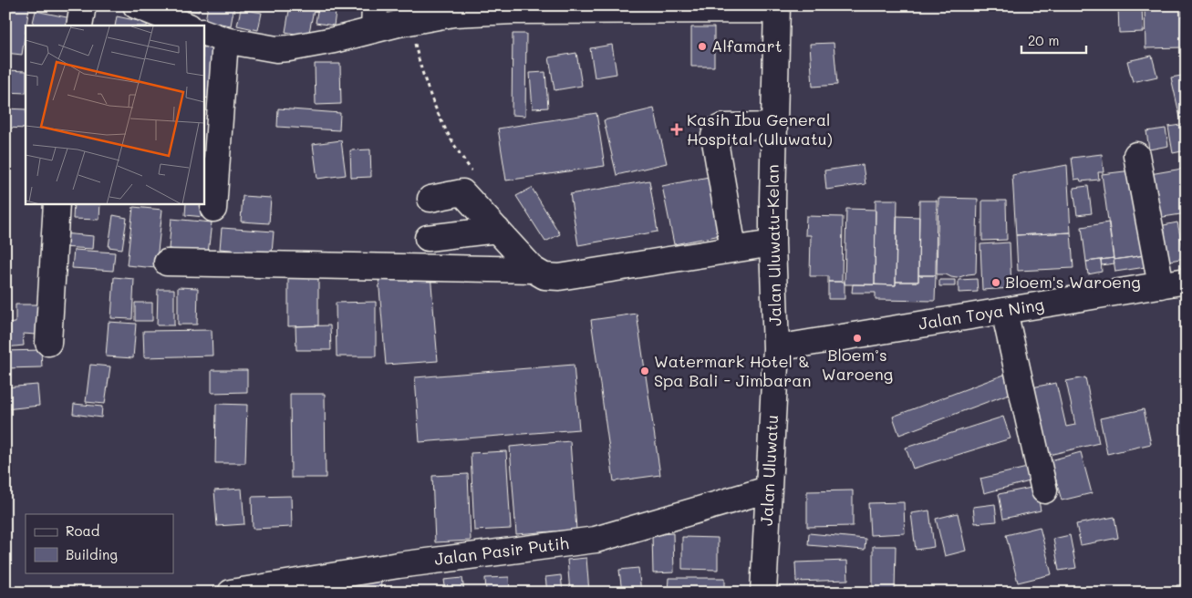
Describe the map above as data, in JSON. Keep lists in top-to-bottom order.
{
  "streets": {
    "street": [
      "Jalan Uluwatu-Kelan",
      "Jalan Toya Ning",
      "Jalan Uluwatu",
      "Jalan Pasir Putih"
    ]
  },
  "crossings": [
    ["Jalan Uluwatu-Kelan", "Jalan Toya Ning"],
    ["Jalan Uluwatu-Kelan", "Jalan Uluwatu"],
    ["Jalan Toya Ning", "Jalan Uluwatu"],
    ["Jalan Uluwatu", "Jalan Pasir Putih"]
  ],
  "places": {
    "other": [
      "Alfamart",
      "Bloem's Waroeng",
      "Bloem’s Waroeng",
      "Watermark Hotel & Spa Bali - Jimbaran"
    ],
    "health": ["Kasih Ibu General Hospital (Uluwatu)"]
  },
  "legend": ["Road", "Building"],
  "scale_bar": "20 m"
}
